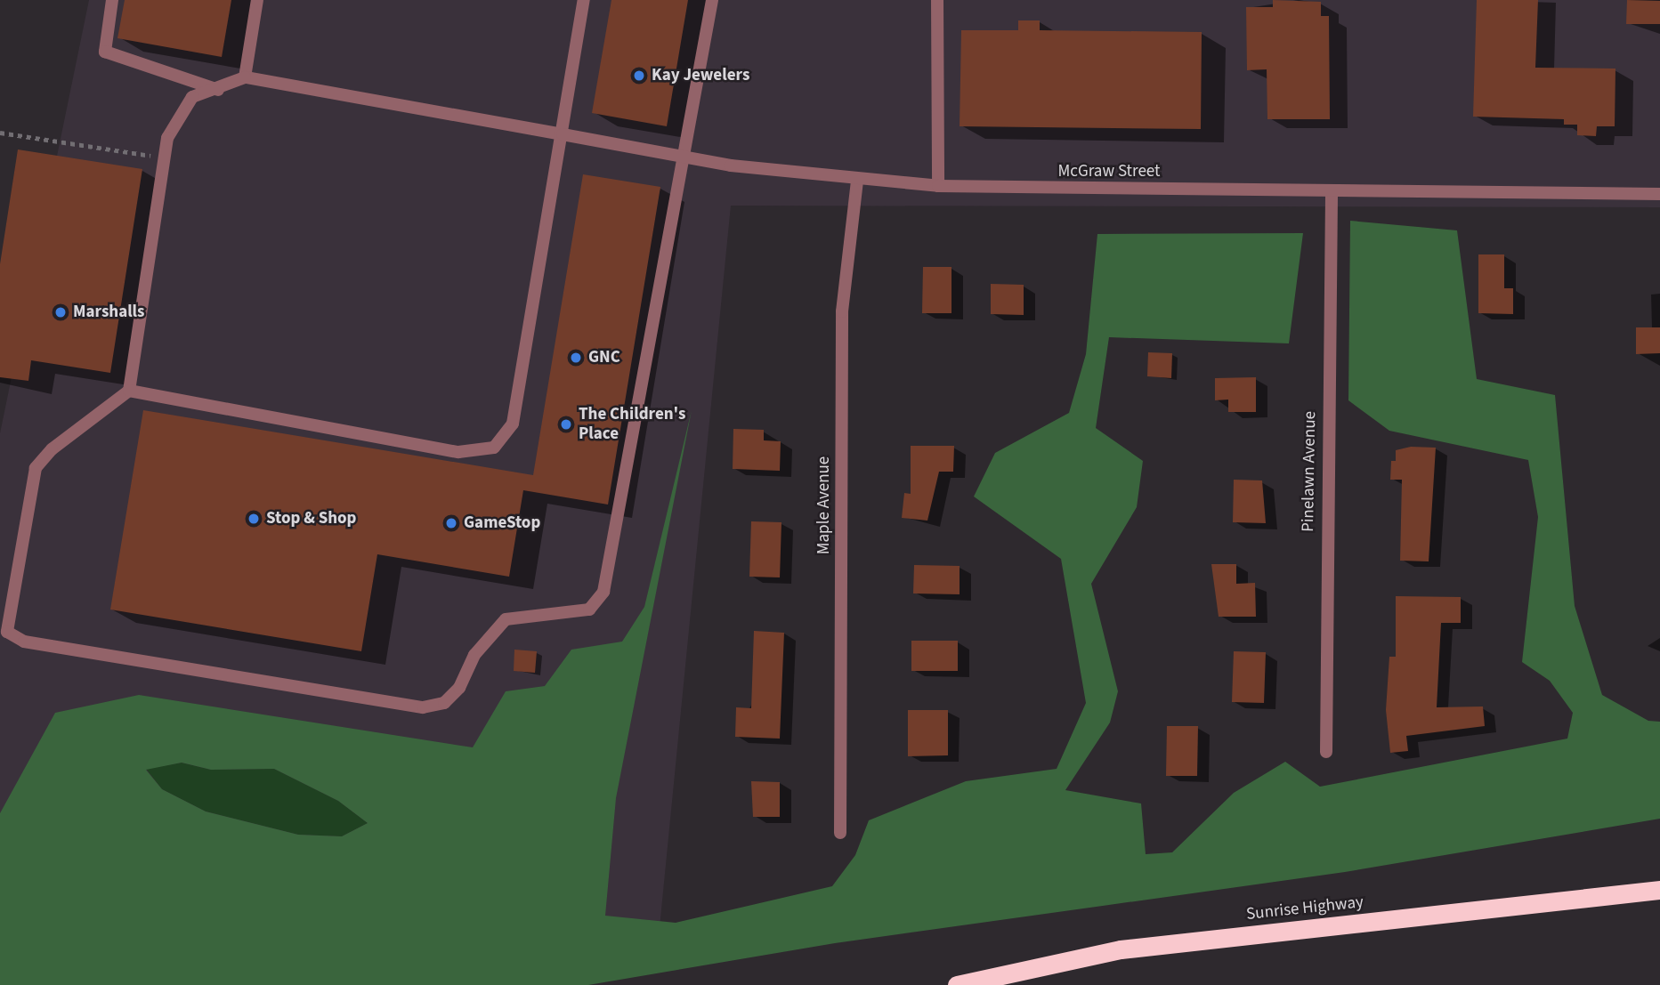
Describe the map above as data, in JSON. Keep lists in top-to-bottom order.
{
  "streets": {
    "highway": ["Sunrise Highway"],
    "street": ["McGraw Street", "Pinelawn Avenue", "Maple Avenue"]
  },
  "crossings": [
    ["McGraw Street", "Pinelawn Avenue"],
    ["McGraw Street", "Maple Avenue"]
  ],
  "places": [
    "Kay Jewelers",
    "Marshalls",
    "GNC",
    "The Children's Place",
    "Stop & Shop",
    "GameStop"
  ]
}
